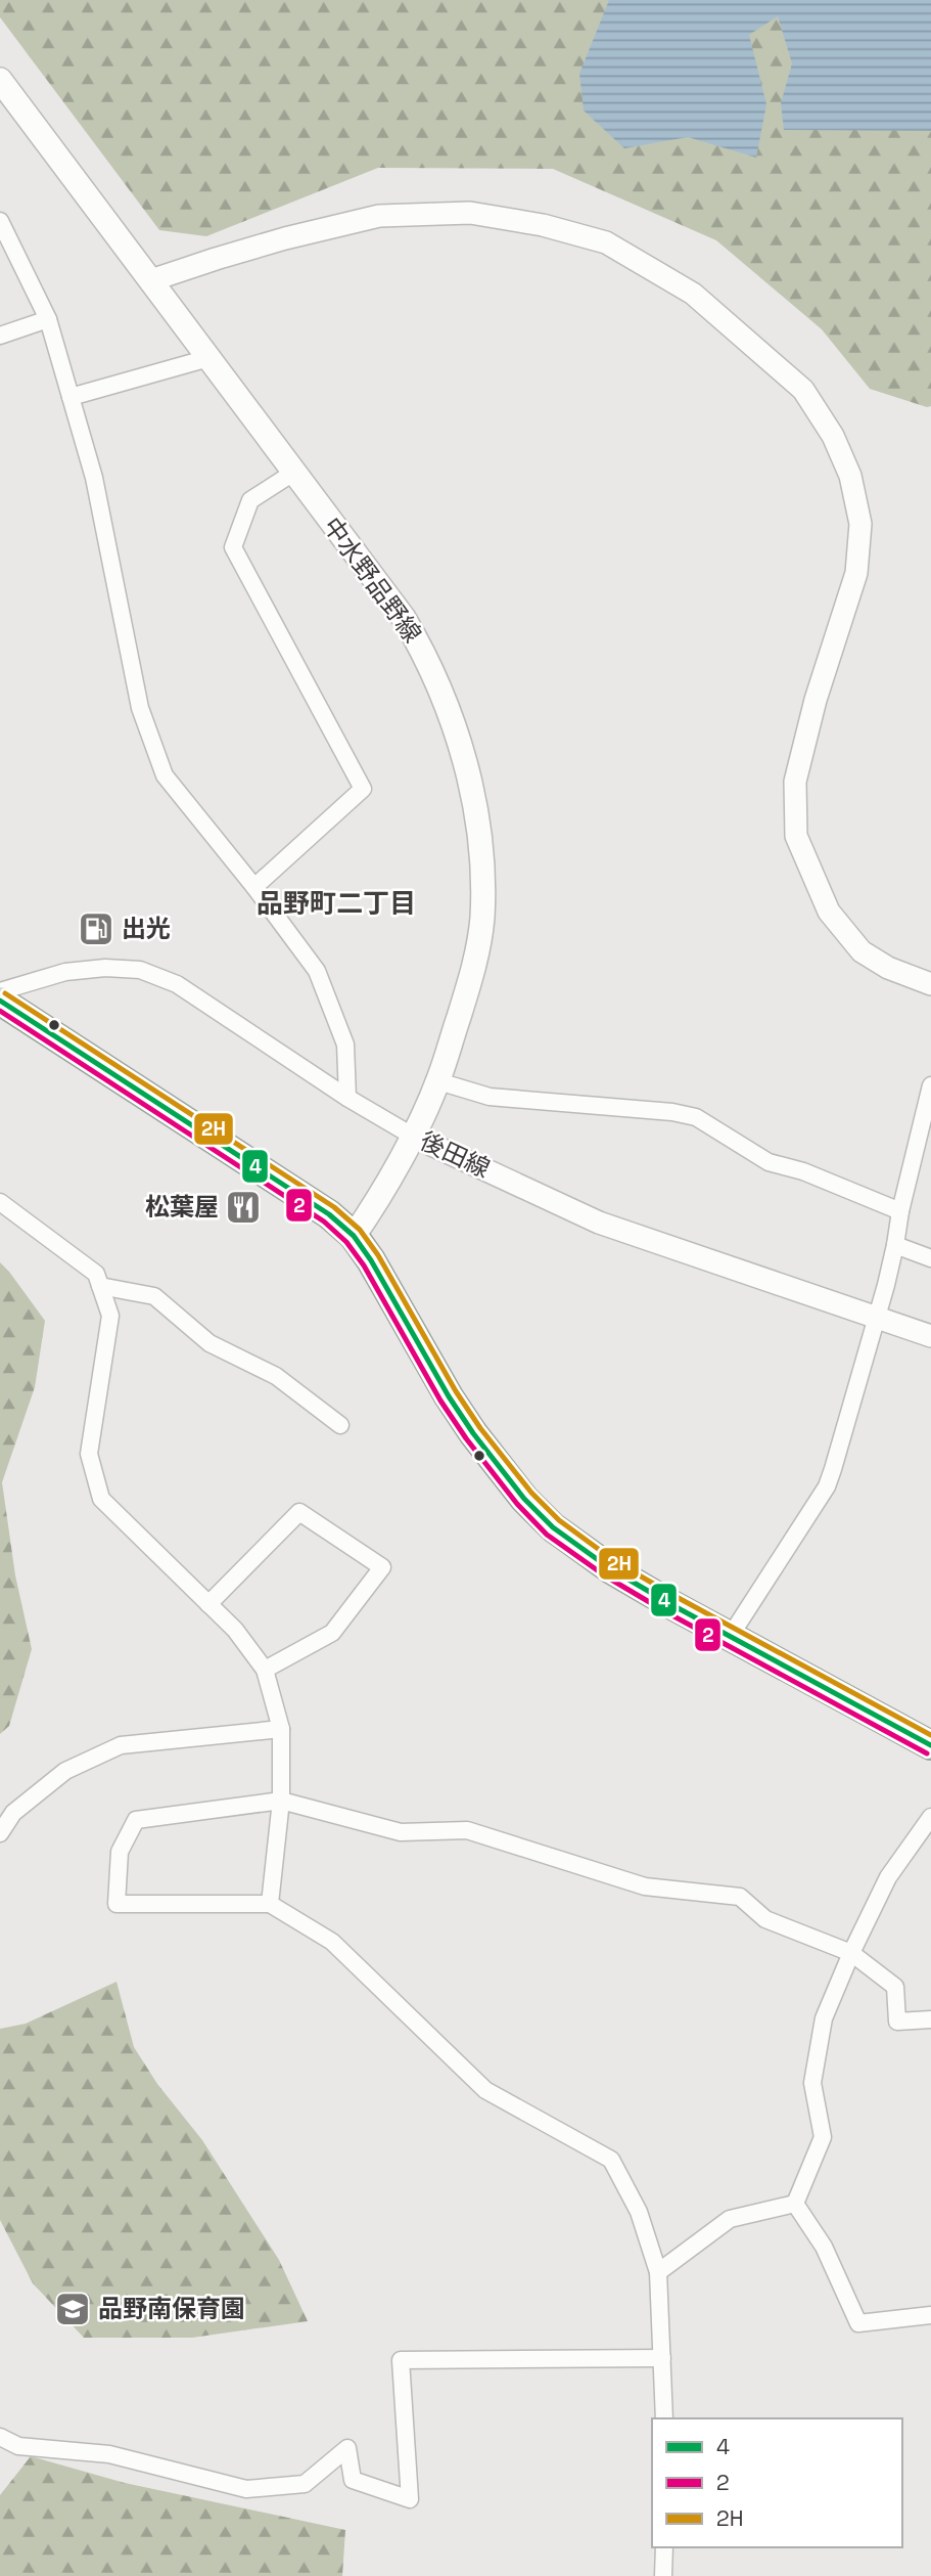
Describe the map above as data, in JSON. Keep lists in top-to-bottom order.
{
  "streets": {
    "main road": ["中水野品野線"],
    "street": ["後田線"]
  },
  "crossings": [
    ["中水野品野線", "後田線"]
  ],
  "districts": ["品野町二丁目"],
  "places": {
    "fuel station": ["出光"],
    "restaurant": ["松葉屋"],
    "school or university": ["品野南保育園"]
  },
  "lines": ["transit line 2H", "transit line 4", "transit line 2"],
  "legend": ["4", "2", "2H"]
}
